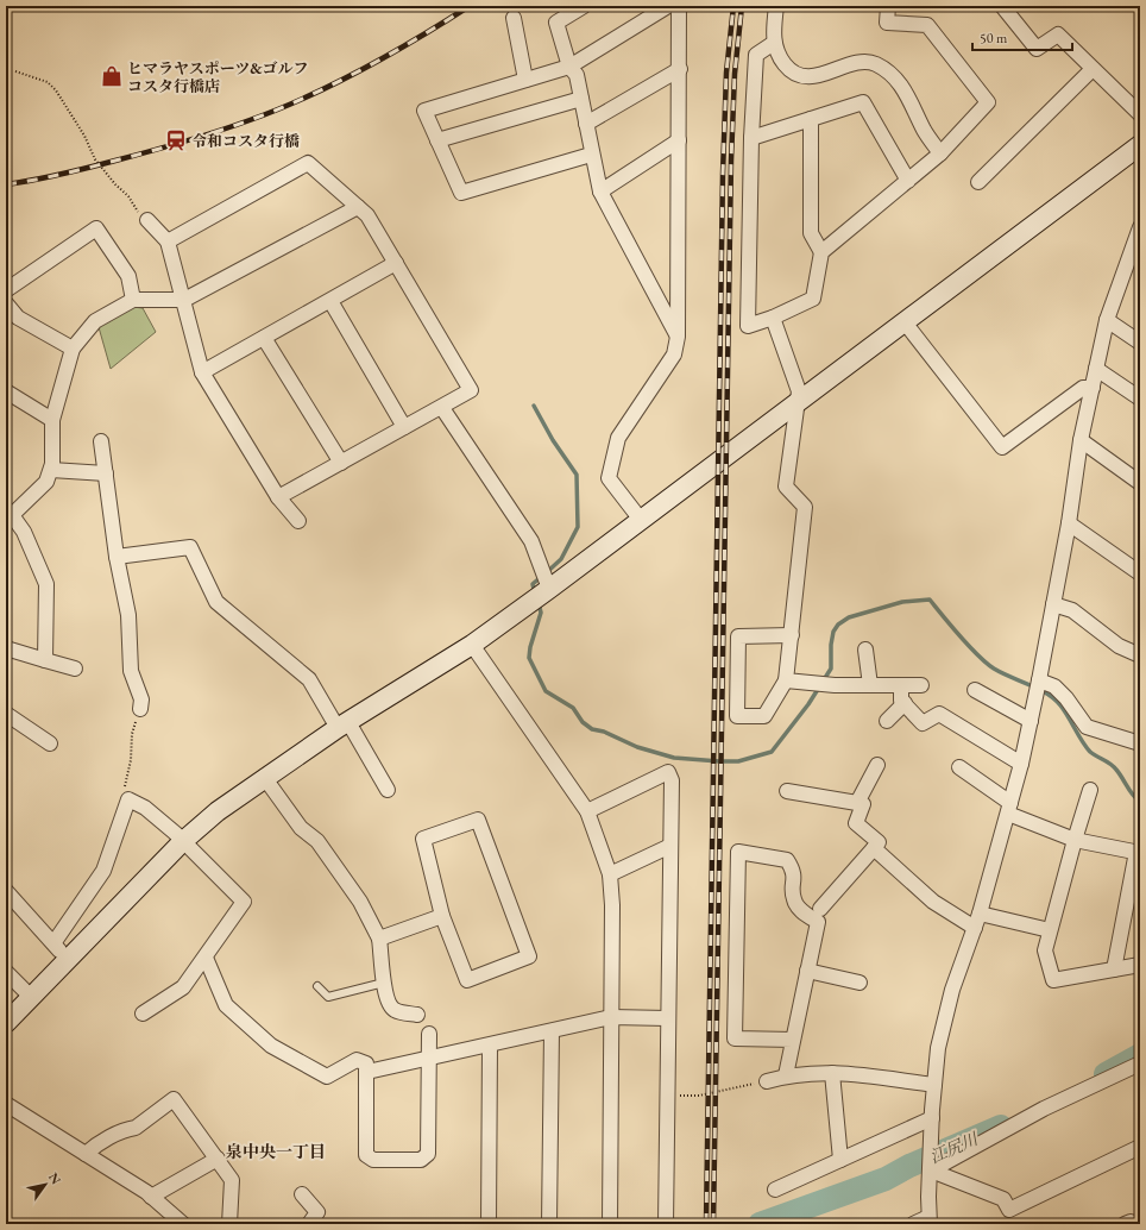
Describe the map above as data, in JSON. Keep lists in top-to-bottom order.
{
  "districts": ["泉中央一丁目"],
  "water": ["江尻川"],
  "places": {
    "shop": ["ヒマラヤスポーツ&ゴルフ コスタ行橋店"],
    "station": ["令和コスタ行橋"]
  },
  "scale_bar": "50 m",
  "north": "top right"
}
